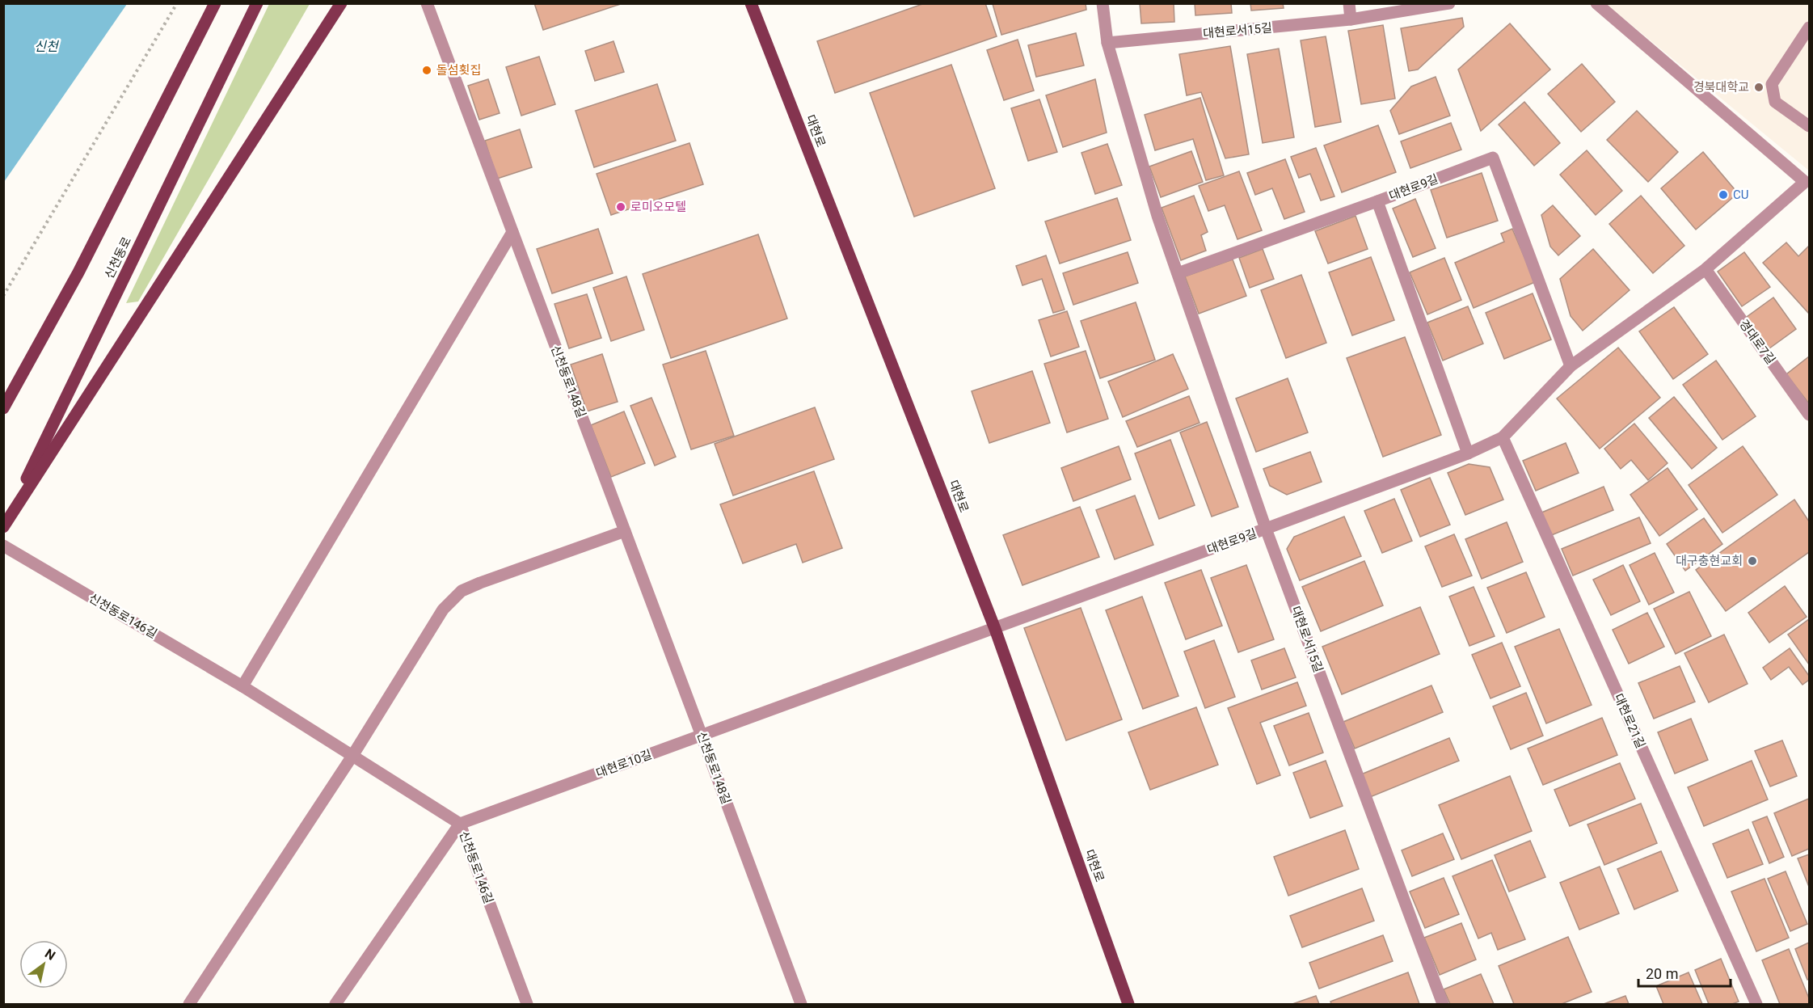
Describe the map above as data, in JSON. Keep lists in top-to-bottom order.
{
  "streets": {
    "main road": ["대현로", "신천동로"],
    "street": [
      "대현로서15길",
      "대현로9길",
      "경대로7길",
      "신천동로148길",
      "신천동로146길",
      "대현로21길",
      "대현로10길"
    ]
  },
  "crossings": [
    ["대현로서15길", "대현로9길"],
    ["대현로", "대현로9길"],
    ["대현로", "대현로10길"],
    ["대현로9길", "경대로7길"],
    ["대현로9길", "대현로21길"],
    ["대현로9길", "대현로10길"],
    ["신천동로148길", "대현로10길"],
    ["신천동로146길", "대현로10길"]
  ],
  "water": ["신천"],
  "places": [
    "돌섬횟집",
    "경북대학교",
    "CU",
    "로미오모텔",
    "대구충현교회"
  ],
  "scale_bar": "20 m",
  "north": "top right"
}
